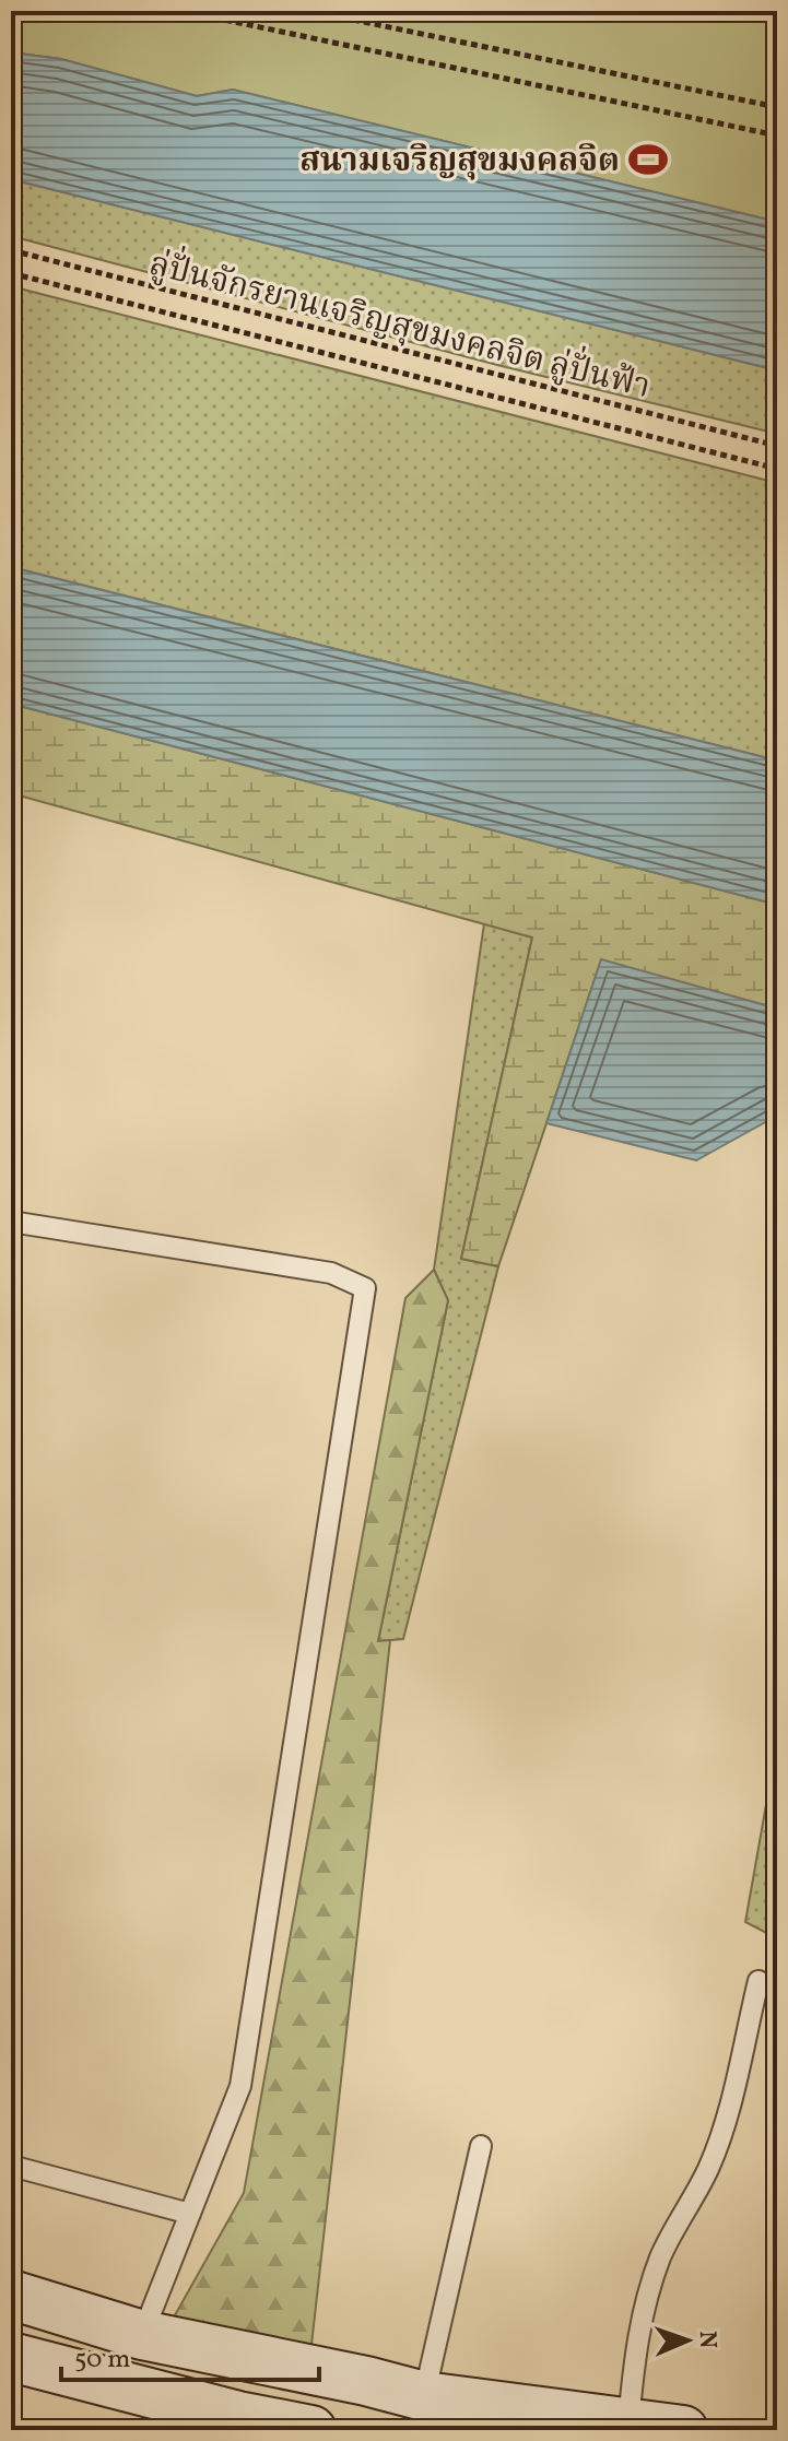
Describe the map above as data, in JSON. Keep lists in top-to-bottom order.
{
  "streets": {
    "path": ["ลู่ปั่นจักรยานเจริญสุขมงคลจิต ลู่ปั่นฟ้า"]
  },
  "places": {
    "sports": ["สนามเจริญสุขมงคลจิต"]
  },
  "scale_bar": "50 m",
  "north": "right"
}
